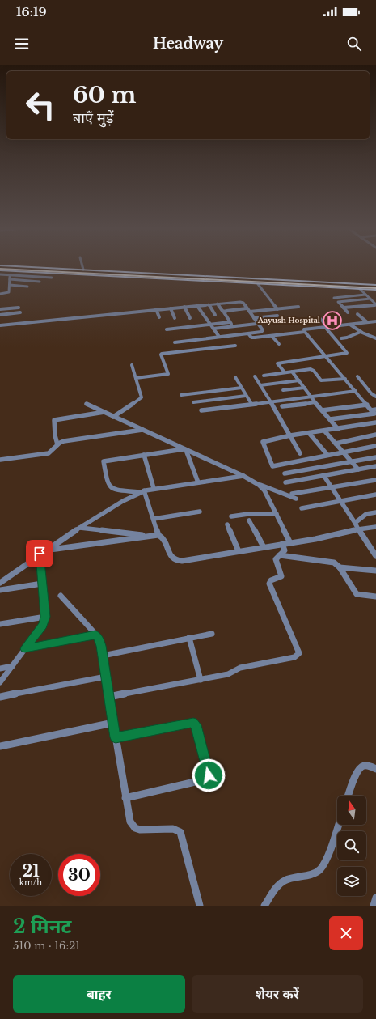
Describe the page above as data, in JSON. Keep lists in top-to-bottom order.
{
  "places": {
    "hospital": ["Aayush Hospital"]
  },
  "north": "top",
  "page": {
    "status": "16:19",
    "header": "Headway",
    "turn": ["60 m", "बाएँ मुड़ें"],
    "speed": "21 km/h",
    "limit": "30",
    "heading": ["2 मिनट", "510 m · 16:21"],
    "buttons": ["बाहर", "शेयर करें"]
  }
}
